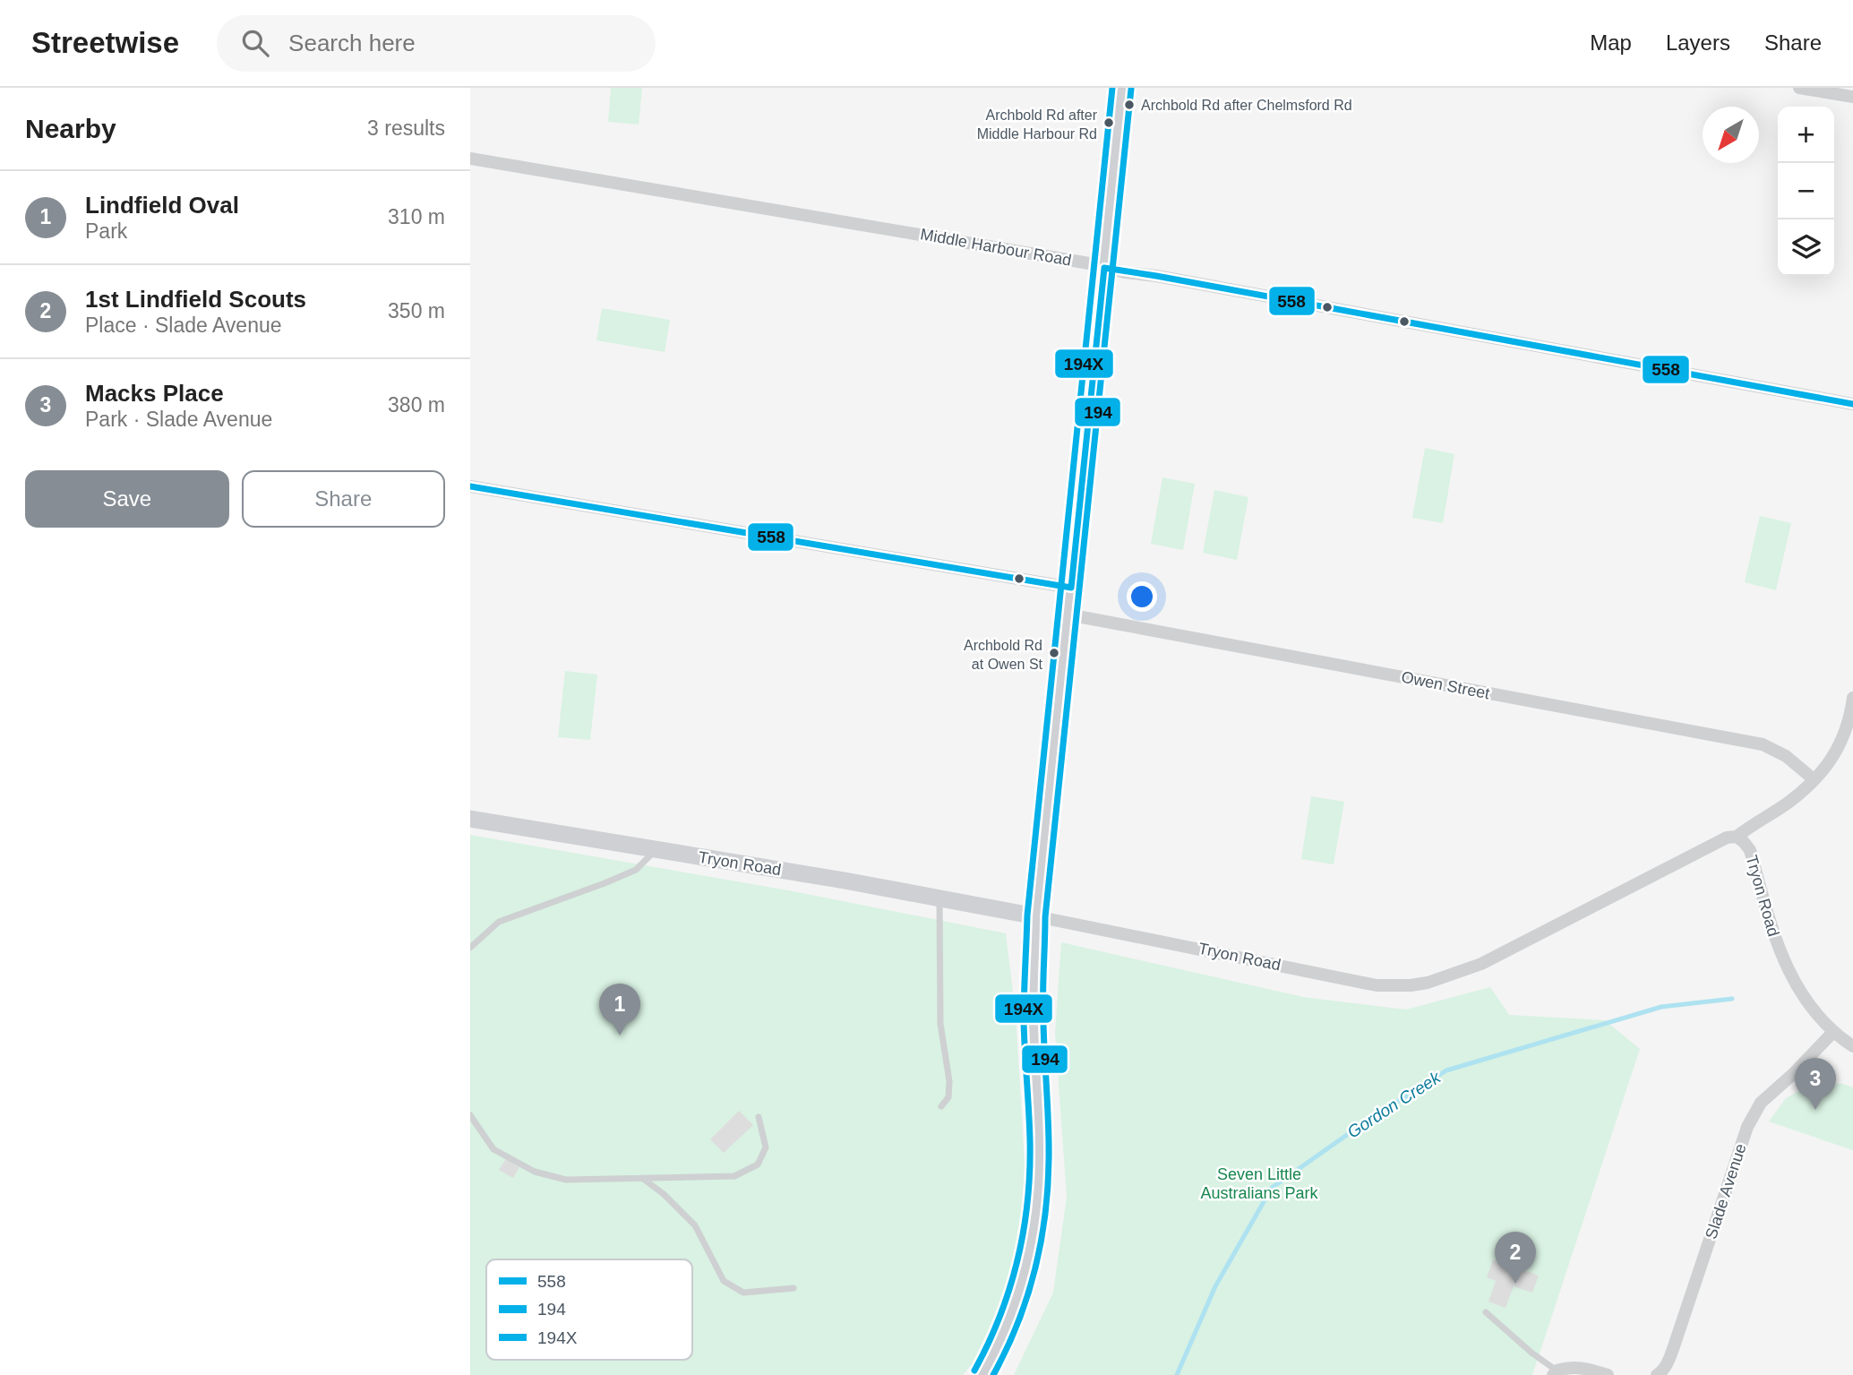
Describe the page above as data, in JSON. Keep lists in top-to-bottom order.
{
  "streets": {
    "main road": ["Tryon Road"],
    "street": ["Middle Harbour Road", "Owen Street", "Slade Avenue"]
  },
  "crossings": [
    ["Tryon Road", "Slade Avenue"]
  ],
  "water": ["Gordon Creek"],
  "parks": ["Seven Little Australians Park"],
  "places": ["Archbold Rd after Chelmsford Rd", "Archbold Rd after Middle Harbour Rd", "Archbold Rd at Owen St"],
  "lines": ["transit line 194X", "transit line 194", "transit line 558"],
  "legend": ["558", "194", "194X"],
  "north": "bottom left",
  "page": {
    "header": "Streetwise",
    "search": "Search here",
    "nav": ["Map", "Layers", "Share"],
    "heading": ["Nearby", "3 results"],
    "map_buttons": ["+", "−"],
    "list": [
      {
        "mark": "1",
        "name": "Lindfield Oval",
        "note": "Park",
        "value": "310 m"
      },
      {
        "mark": "2",
        "name": "1st Lindfield Scouts",
        "note": "Place · Slade Avenue",
        "value": "350 m"
      },
      {
        "mark": "3",
        "name": "Macks Place",
        "note": "Park · Slade Avenue",
        "value": "380 m"
      }
    ],
    "buttons": ["Save", "Share"],
    "pins": ["1", "3", "2"]
  }
}
